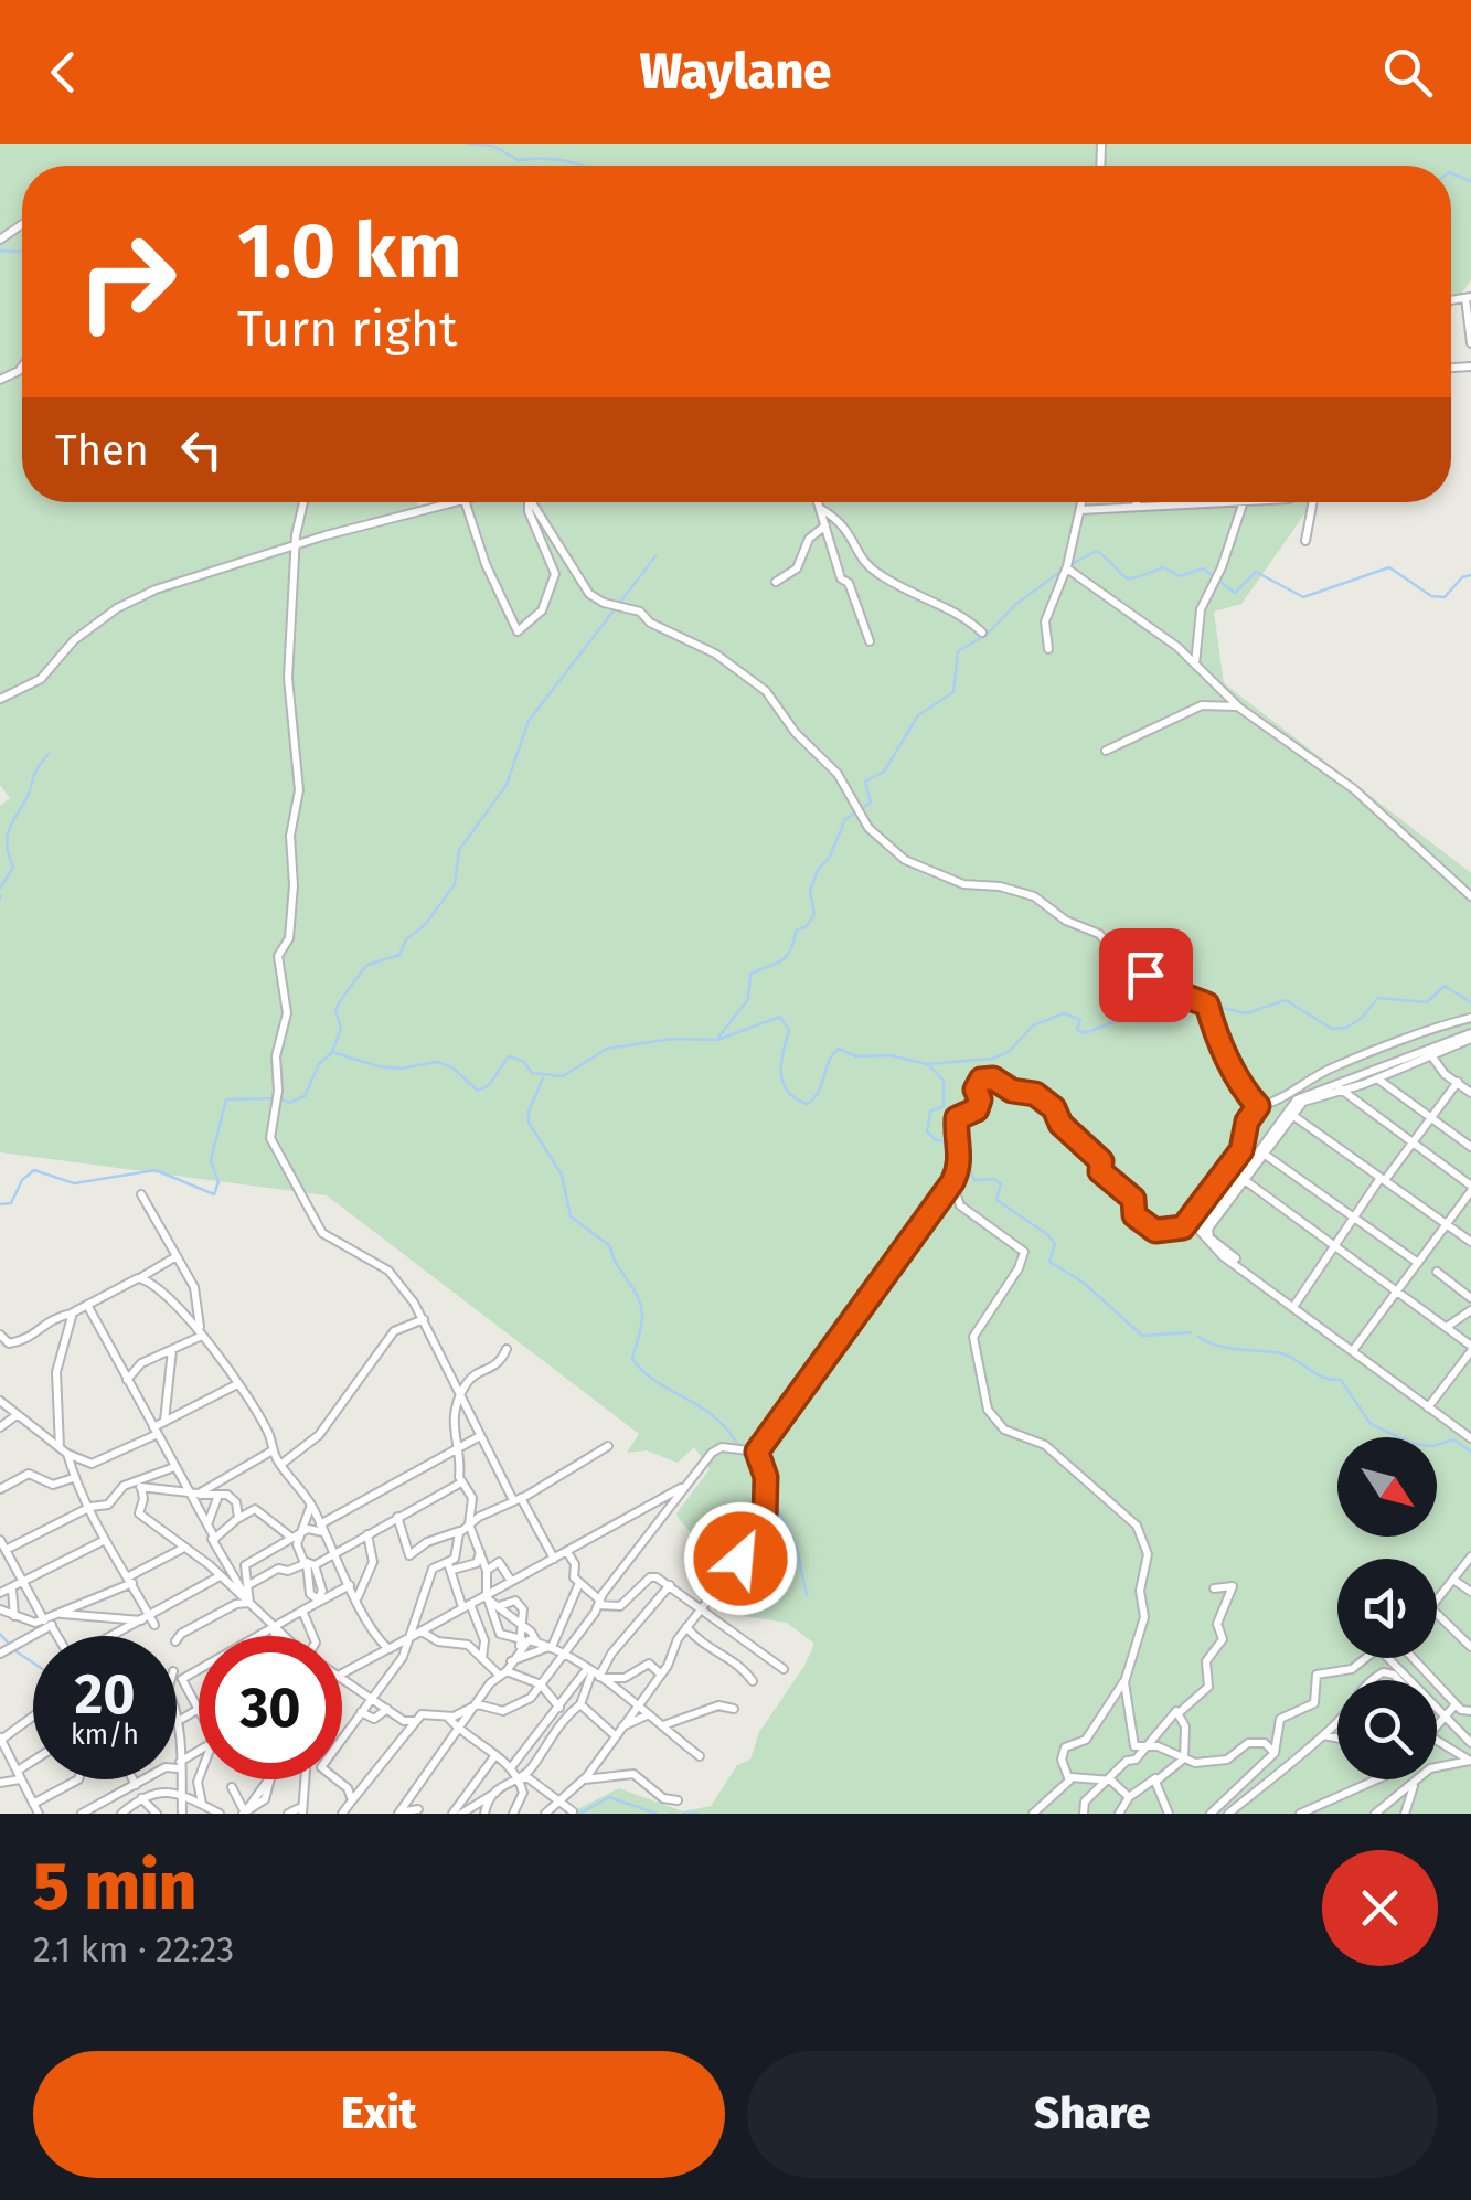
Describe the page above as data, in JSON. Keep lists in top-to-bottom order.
{
  "north": "bottom right",
  "page": {
    "header": "Waylane",
    "turn": ["1.0 km", "Turn right"],
    "then": "Then",
    "speed": "20 km/h",
    "limit": "30",
    "heading": ["5 min", "2.1 km · 22:23"],
    "buttons": ["Exit", "Share"]
  }
}
